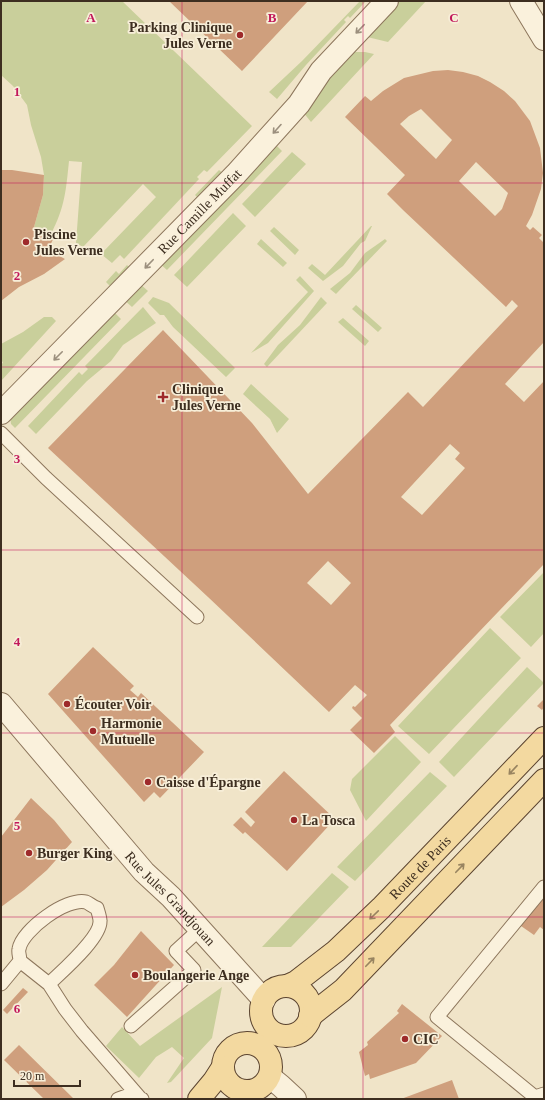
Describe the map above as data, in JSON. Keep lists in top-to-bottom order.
{
  "streets": {
    "main road": ["Route de Paris"],
    "street": ["Rue Camille Muffat", "Rue Jules Grandjouan"]
  },
  "crossings": [
    ["Route de Paris", "Rue Jules Grandjouan"]
  ],
  "one_way": ["Rue Camille Muffat"],
  "places": {
    "other": [
      "Parking Clinique Jules Verne",
      "Piscine Jules Verne",
      "Écouter Voir",
      "Harmonie Mutuelle",
      "Caisse d'Épargne",
      "La Tosca",
      "Burger King",
      "Boulangerie Ange",
      "CIC"
    ],
    "health": ["Clinique Jules Verne"]
  },
  "scale_bar": "20 m",
  "grid": {
    "columns": ["A", "B", "C"],
    "rows": [
      "1",
      "2",
      "3",
      "4",
      "5",
      "6"
    ]
  }
}
